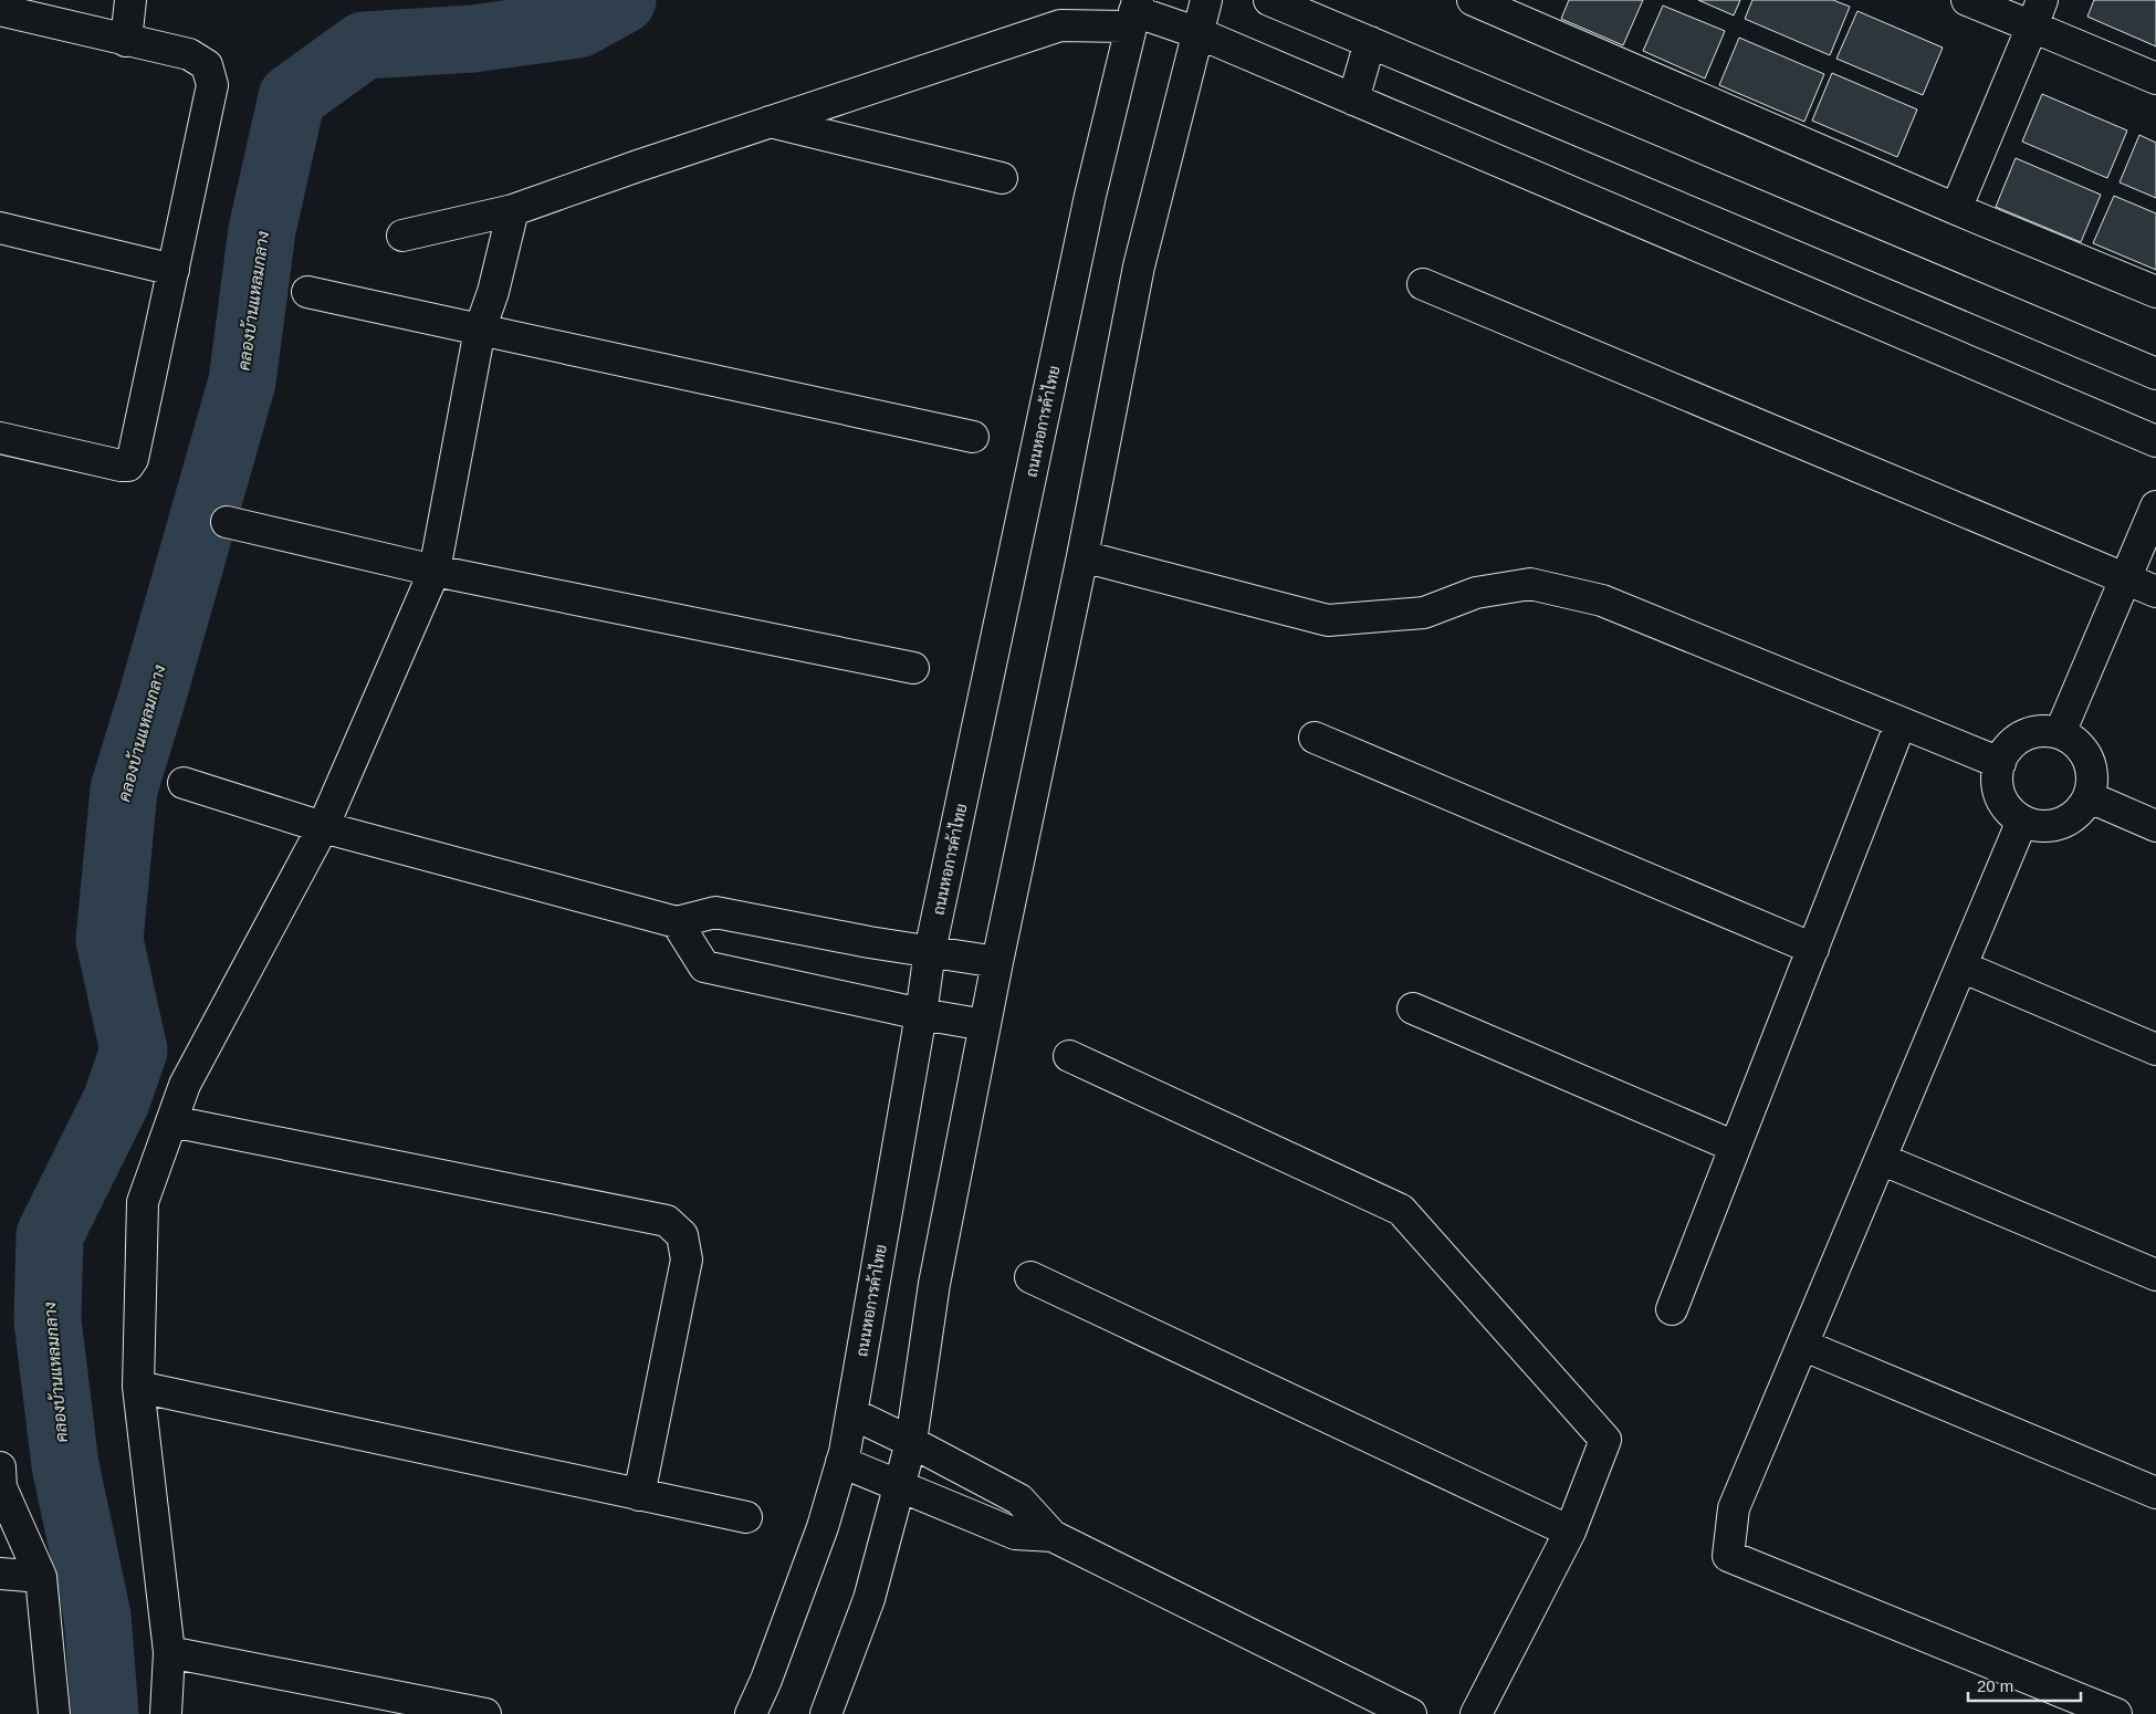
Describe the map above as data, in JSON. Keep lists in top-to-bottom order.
{
  "streets": {
    "street": ["ถนนหอการค้าไทย"]
  },
  "water": ["คลองบ้านแหลมกลาง"],
  "scale_bar": "20 m"
}
